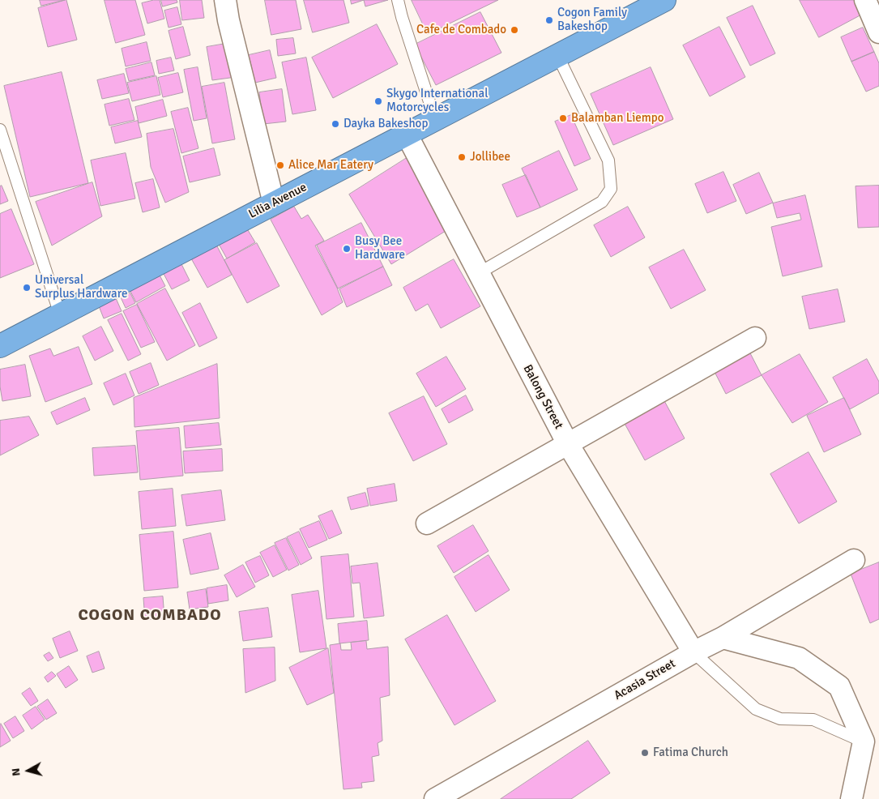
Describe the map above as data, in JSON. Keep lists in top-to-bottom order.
{
  "streets": {
    "highway": ["Lilia Avenue"],
    "street": ["Balong Street", "Acasia Street"]
  },
  "crossings": [
    ["Lilia Avenue", "Balong Street"],
    ["Balong Street", "Acasia Street"]
  ],
  "districts": ["COGON COMBADO"],
  "places": [
    "Cogon Family Bakeshop",
    "Cafe de Combado",
    "Skygo International Motorcycles",
    "Balamban Liempo",
    "Dayka Bakeshop",
    "Jollibee",
    "Alice Mar Eatery",
    "Busy Bee Hardware",
    "Universal Surplus Hardware",
    "Fatima Church"
  ],
  "north": "left"
}
